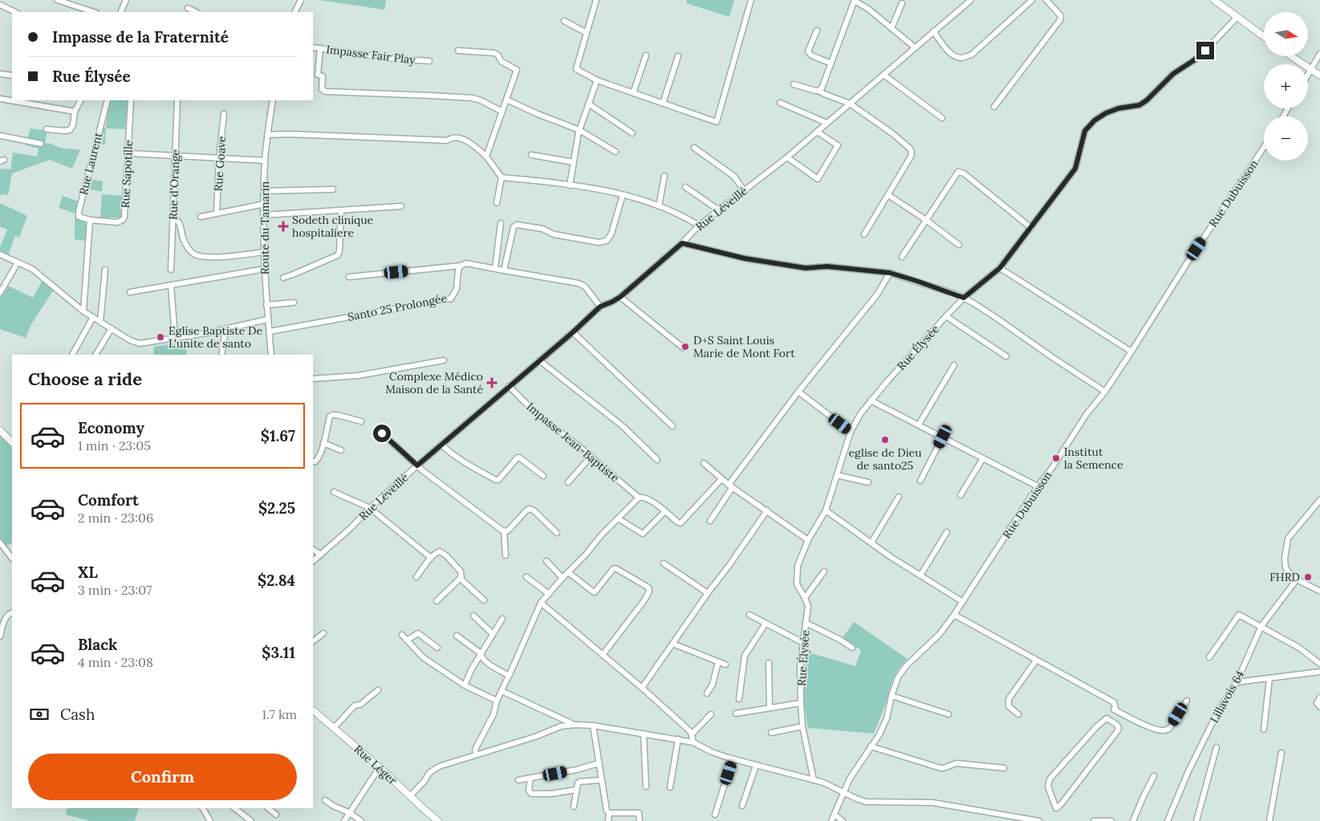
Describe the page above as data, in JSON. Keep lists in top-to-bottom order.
{
  "streets": {
    "street": [
      "Impasse Fair Play",
      "Rue Laurent",
      "Rue Goave",
      "Rue Sapotille",
      "Rue d'Orange",
      "Rue Dubuisson",
      "Rue Léveillé",
      "Route du Tamarin",
      "Santo 25 Prolongée",
      "Rue Élysée",
      "Impasse Jean-Baptiste",
      "Lillavois 64",
      "Rue Léger"
    ]
  },
  "crossings": [
    ["Rue Laurent", "Rue Sapotille"],
    ["Rue Léveillé", "Impasse Jean-Baptiste"],
    ["Route du Tamarin", "Santo 25 Prolongée"]
  ],
  "places": {
    "health": ["Sodeth clinique hospitaliere", "Complexe Médico Maison de la Santé"],
    "other": [
      "Eglise Baptiste De L'unite de santo",
      "D+S Saint Louis Marie de Mont Fort",
      "eglise de Dieu de santo25",
      "Institut la Semence",
      "FHRD"
    ]
  },
  "north": "right",
  "page": {
    "map_buttons": ["+", "−"],
    "banner": ["Impasse de la Fraternité", "Rue Élysée"],
    "heading": "Choose a ride",
    "list": [
      {
        "name": "Economy",
        "note": "1 min · 23:05",
        "value": "$1.67"
      },
      {
        "name": "Comfort",
        "note": "2 min · 23:06",
        "value": "$2.25"
      },
      {
        "name": "XL",
        "note": "3 min · 23:07",
        "value": "$2.84"
      },
      {
        "name": "Black",
        "note": "4 min · 23:08",
        "value": "$3.11"
      }
    ],
    "pay": ["Cash", "1.7 km"],
    "buttons": "Confirm"
  }
}
